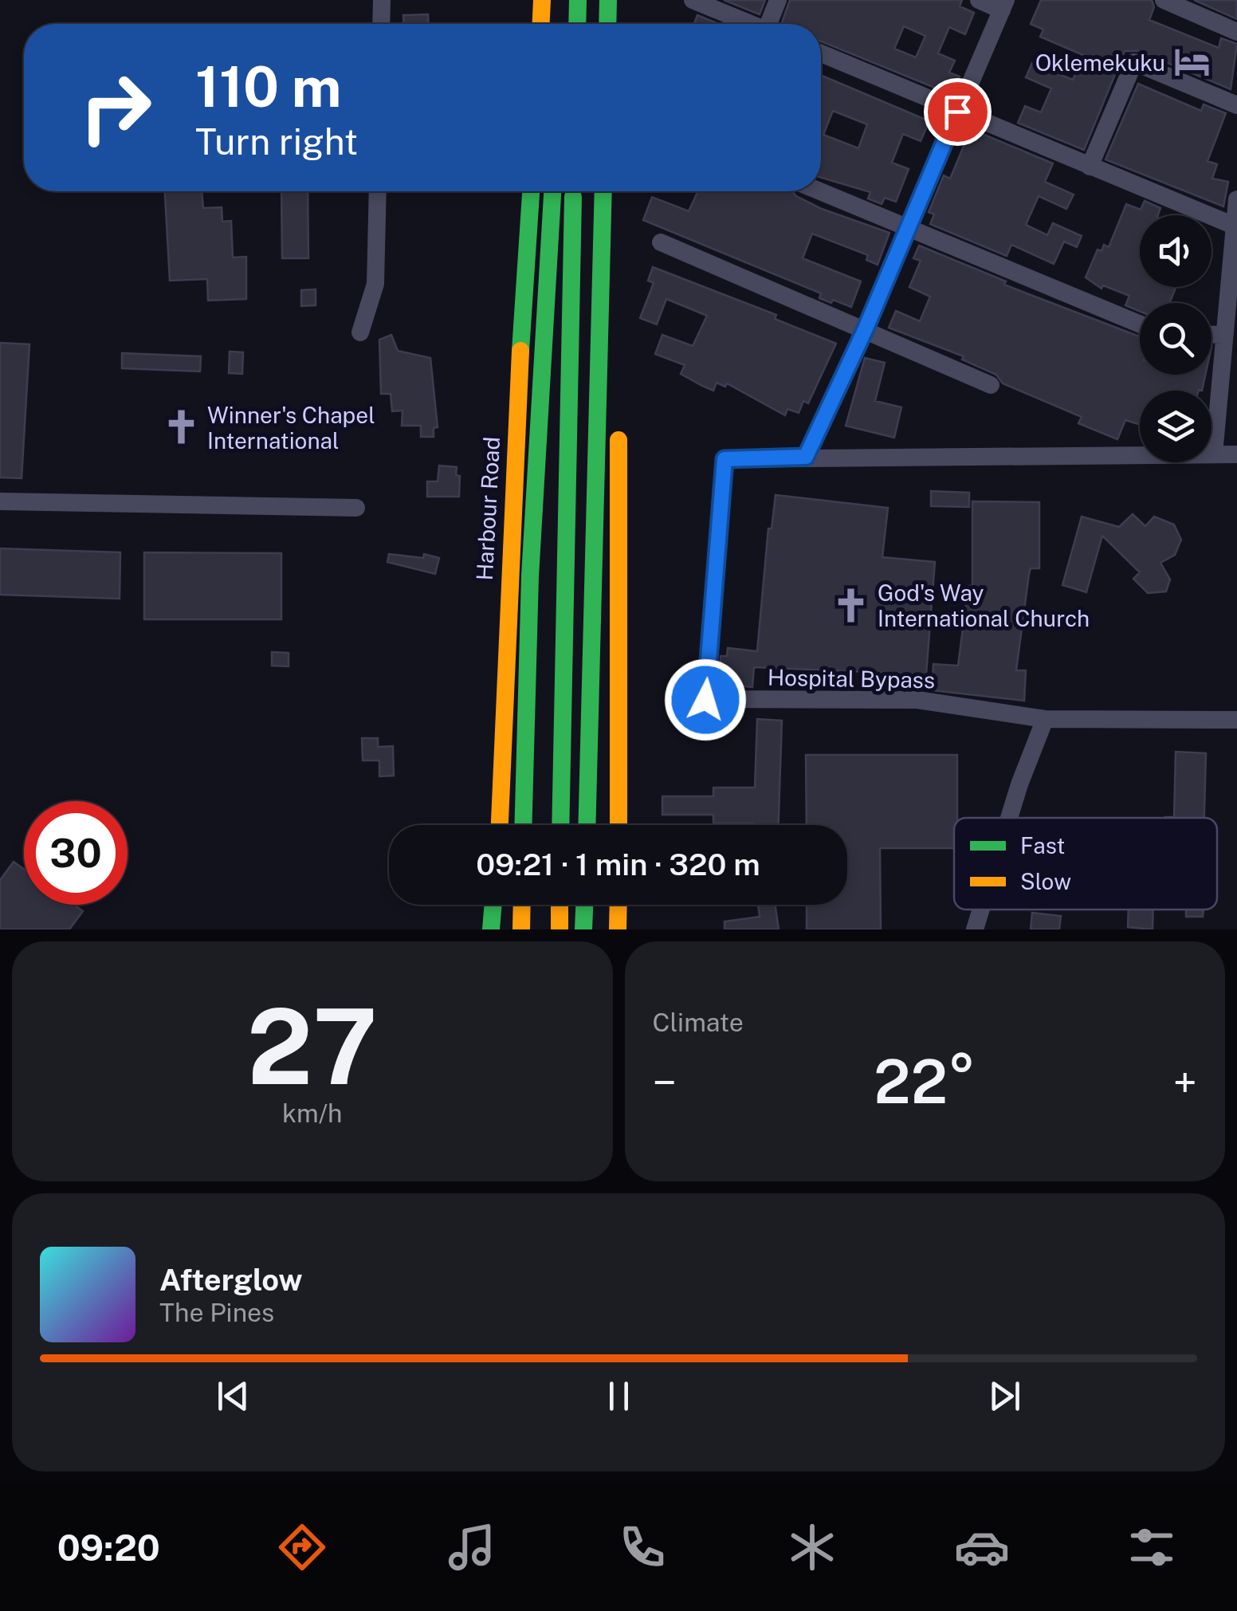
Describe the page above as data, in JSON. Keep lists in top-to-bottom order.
{
  "streets": {
    "main road": ["Harbour Road"],
    "street": ["Hospital Bypass"]
  },
  "places": {
    "hotel": ["Oklemekuku"],
    "church": ["Winner's Chapel International", "God's Way International Church"]
  },
  "legend": ["Fast", "Slow"],
  "page": {
    "turn": ["110 m", "Turn right"],
    "limit": "30",
    "trip": "09:21 · 1 min · 320 m",
    "tile": [
      ["27", "km/h"],
      "Climate"
    ],
    "heat": ["−", "22°", "+"],
    "song": ["Afterglow", "The Pines"],
    "tabs": "09:20"
  }
}
